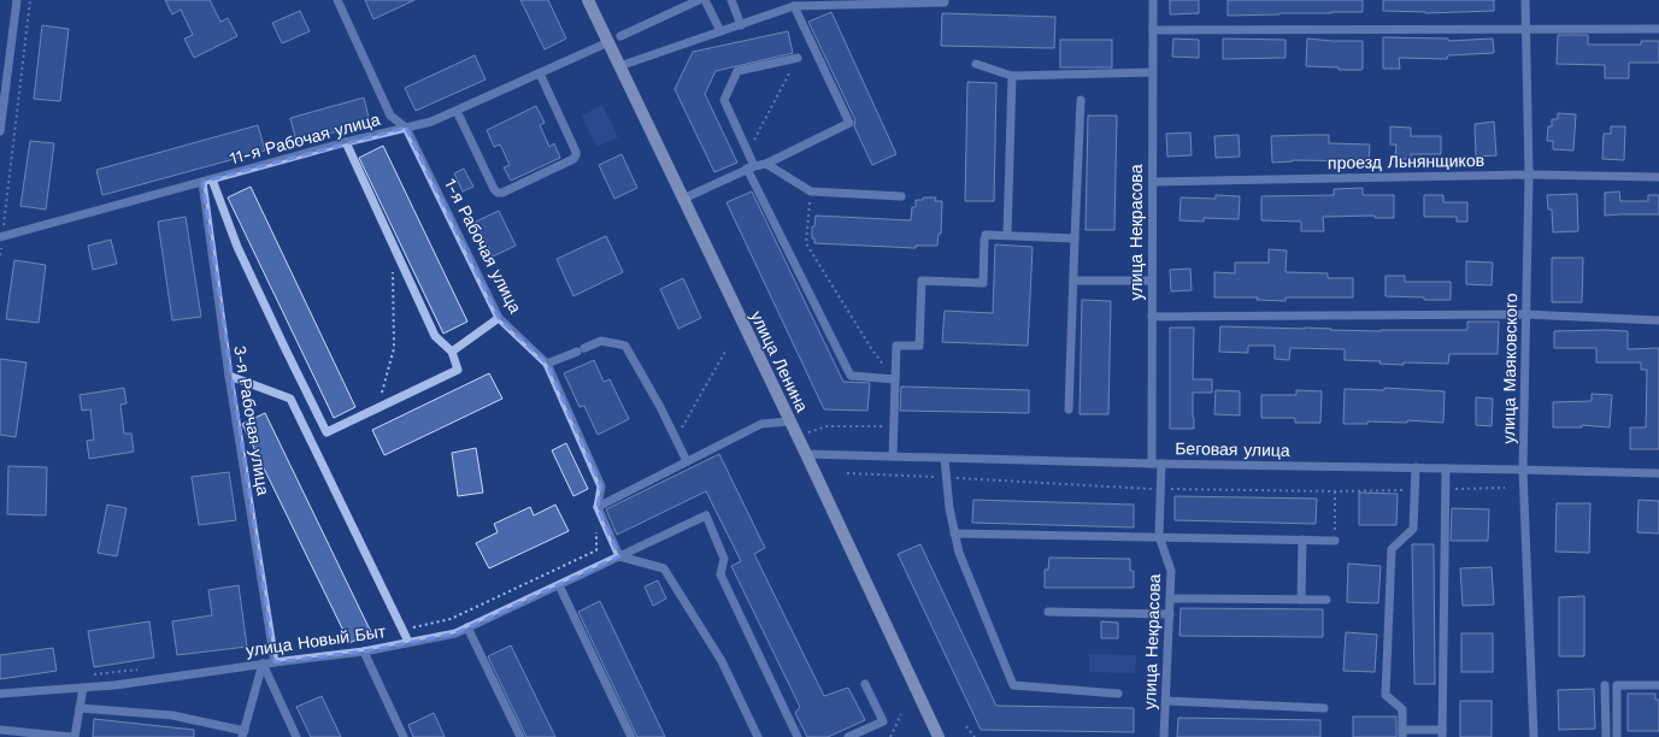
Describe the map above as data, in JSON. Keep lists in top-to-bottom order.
{
  "streets": {
    "main road": ["улица Ленина"],
    "street": [
      "11-я Рабочая улица",
      "проезд Льнянщиков",
      "улица Некрасова",
      "1-я Рабочая улица",
      "улица Маяковского",
      "3-я Рабочая улица",
      "Беговая улица",
      "улица Новый Быт"
    ]
  },
  "crossings": [
    ["11-я Рабочая улица", "1-я Рабочая улица"],
    ["11-я Рабочая улица", "улица Ленина"],
    ["11-я Рабочая улица", "3-я Рабочая улица"],
    ["проезд Льнянщиков", "улица Некрасова"],
    ["проезд Льнянщиков", "улица Маяковского"],
    ["улица Некрасова", "Беговая улица"],
    ["1-я Рабочая улица", "улица Новый Быт"],
    ["улица Ленина", "Беговая улица"],
    ["улица Маяковского", "Беговая улица"],
    ["3-я Рабочая улица", "улица Новый Быт"]
  ]
}
